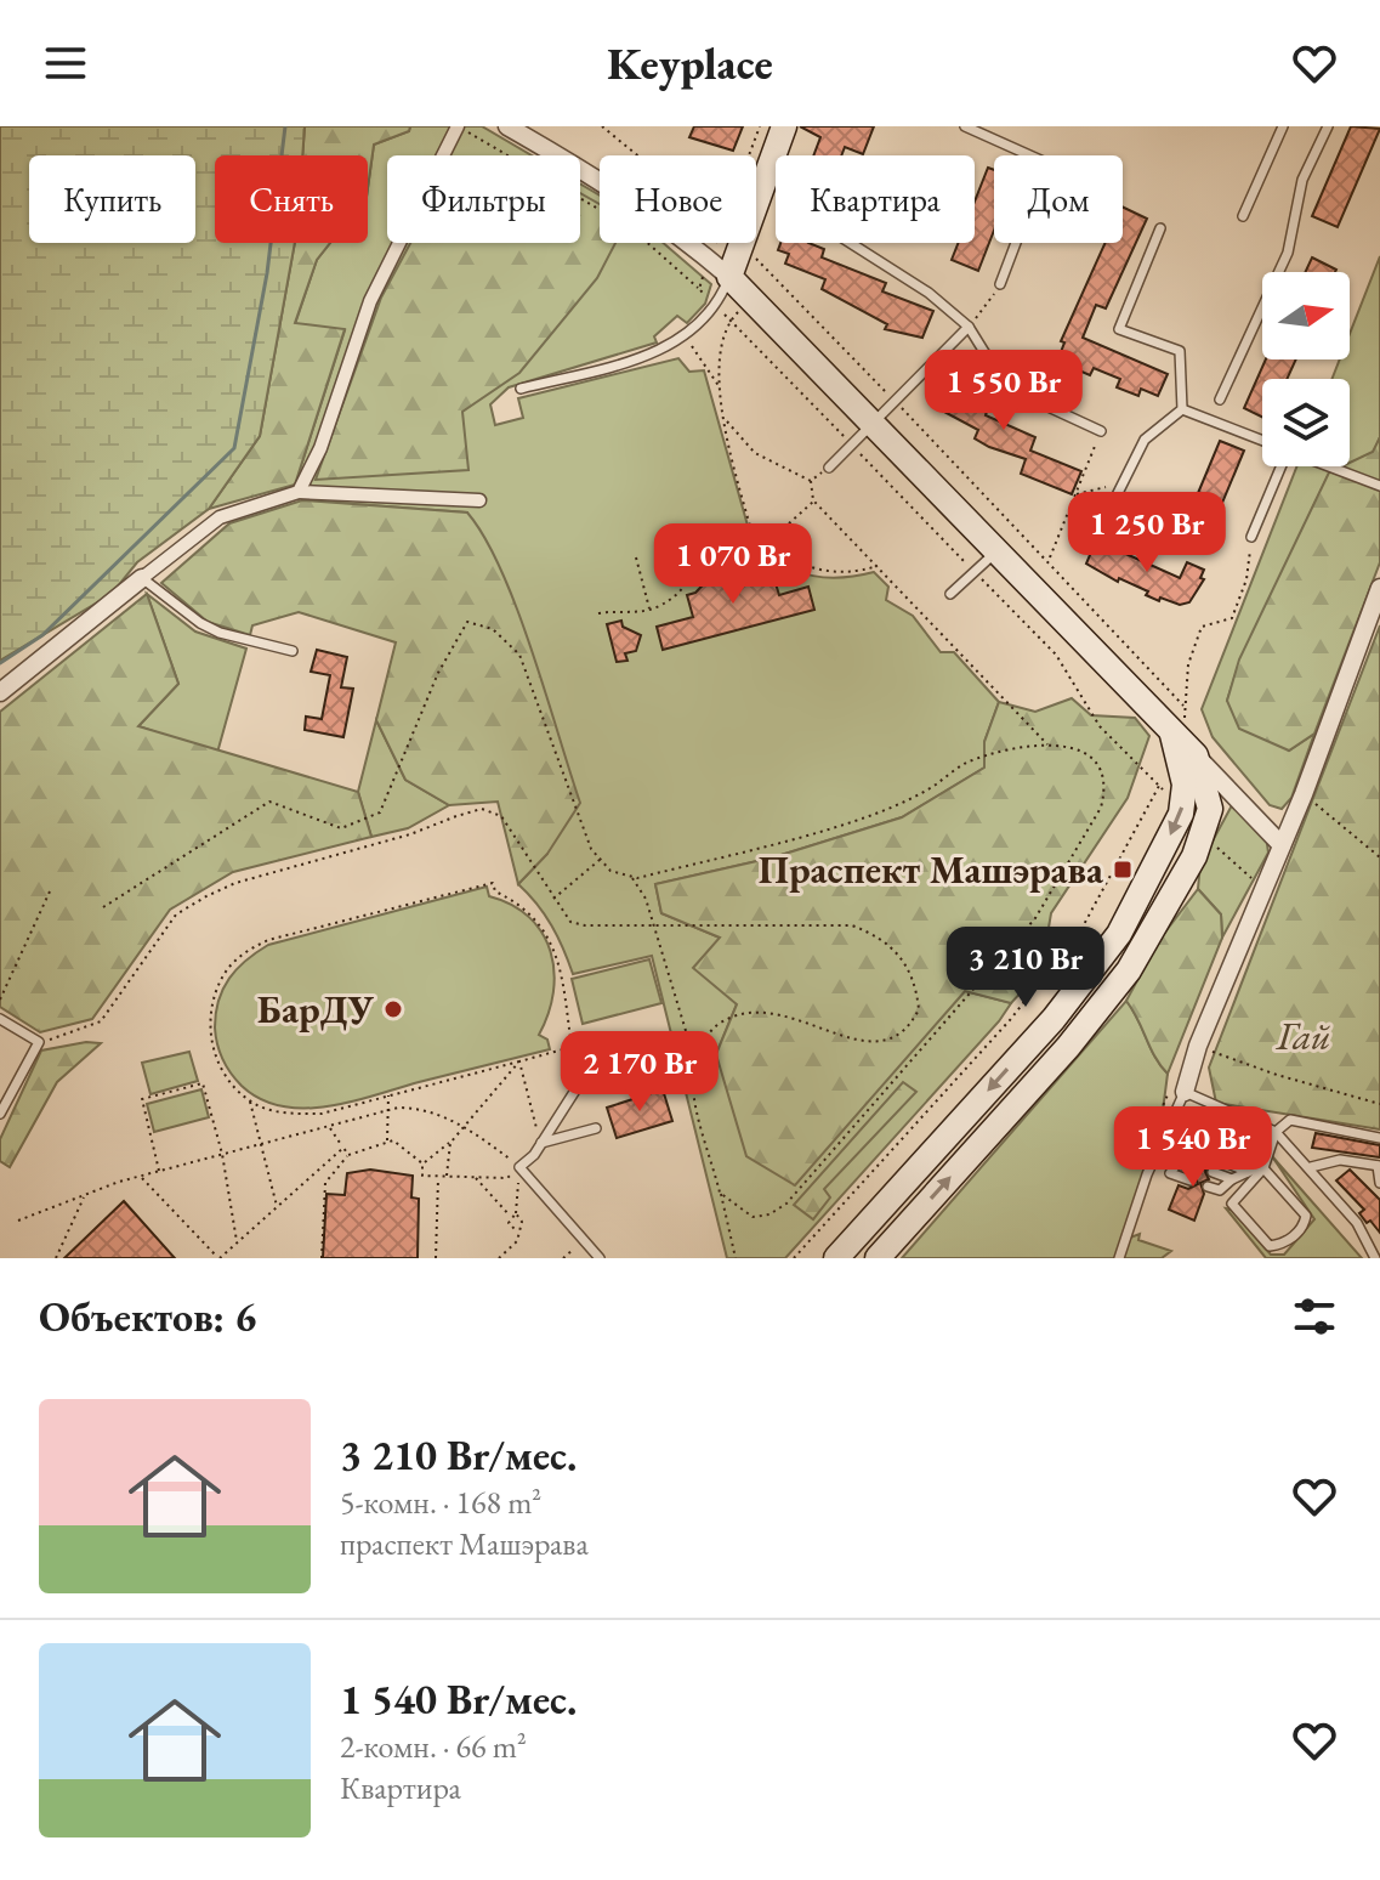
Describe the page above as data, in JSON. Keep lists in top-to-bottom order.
{
  "parks": ["Гай"],
  "places": {
    "transit": ["Праспект Машэрава"],
    "other": ["БарДУ"]
  },
  "north": "right",
  "page": {
    "header": "Keyplace",
    "chip": [
      "Купить",
      "Снять",
      "Фильтры",
      "Новое",
      "Квартира",
      "Дом"
    ],
    "price": [
      "1 550 Br",
      "1 250 Br",
      "1 070 Br",
      "3 210 Br",
      "2 170 Br",
      "1 540 Br"
    ],
    "heading": "Объектов: 6",
    "list": [
      {
        "name": "3 210 Br/мес.",
        "note": "5-комн. · 168 m² · праспект Машэрава"
      },
      {
        "name": "1 540 Br/мес.",
        "note": "2-комн. · 66 m² · Квартира"
      }
    ]
  }
}
